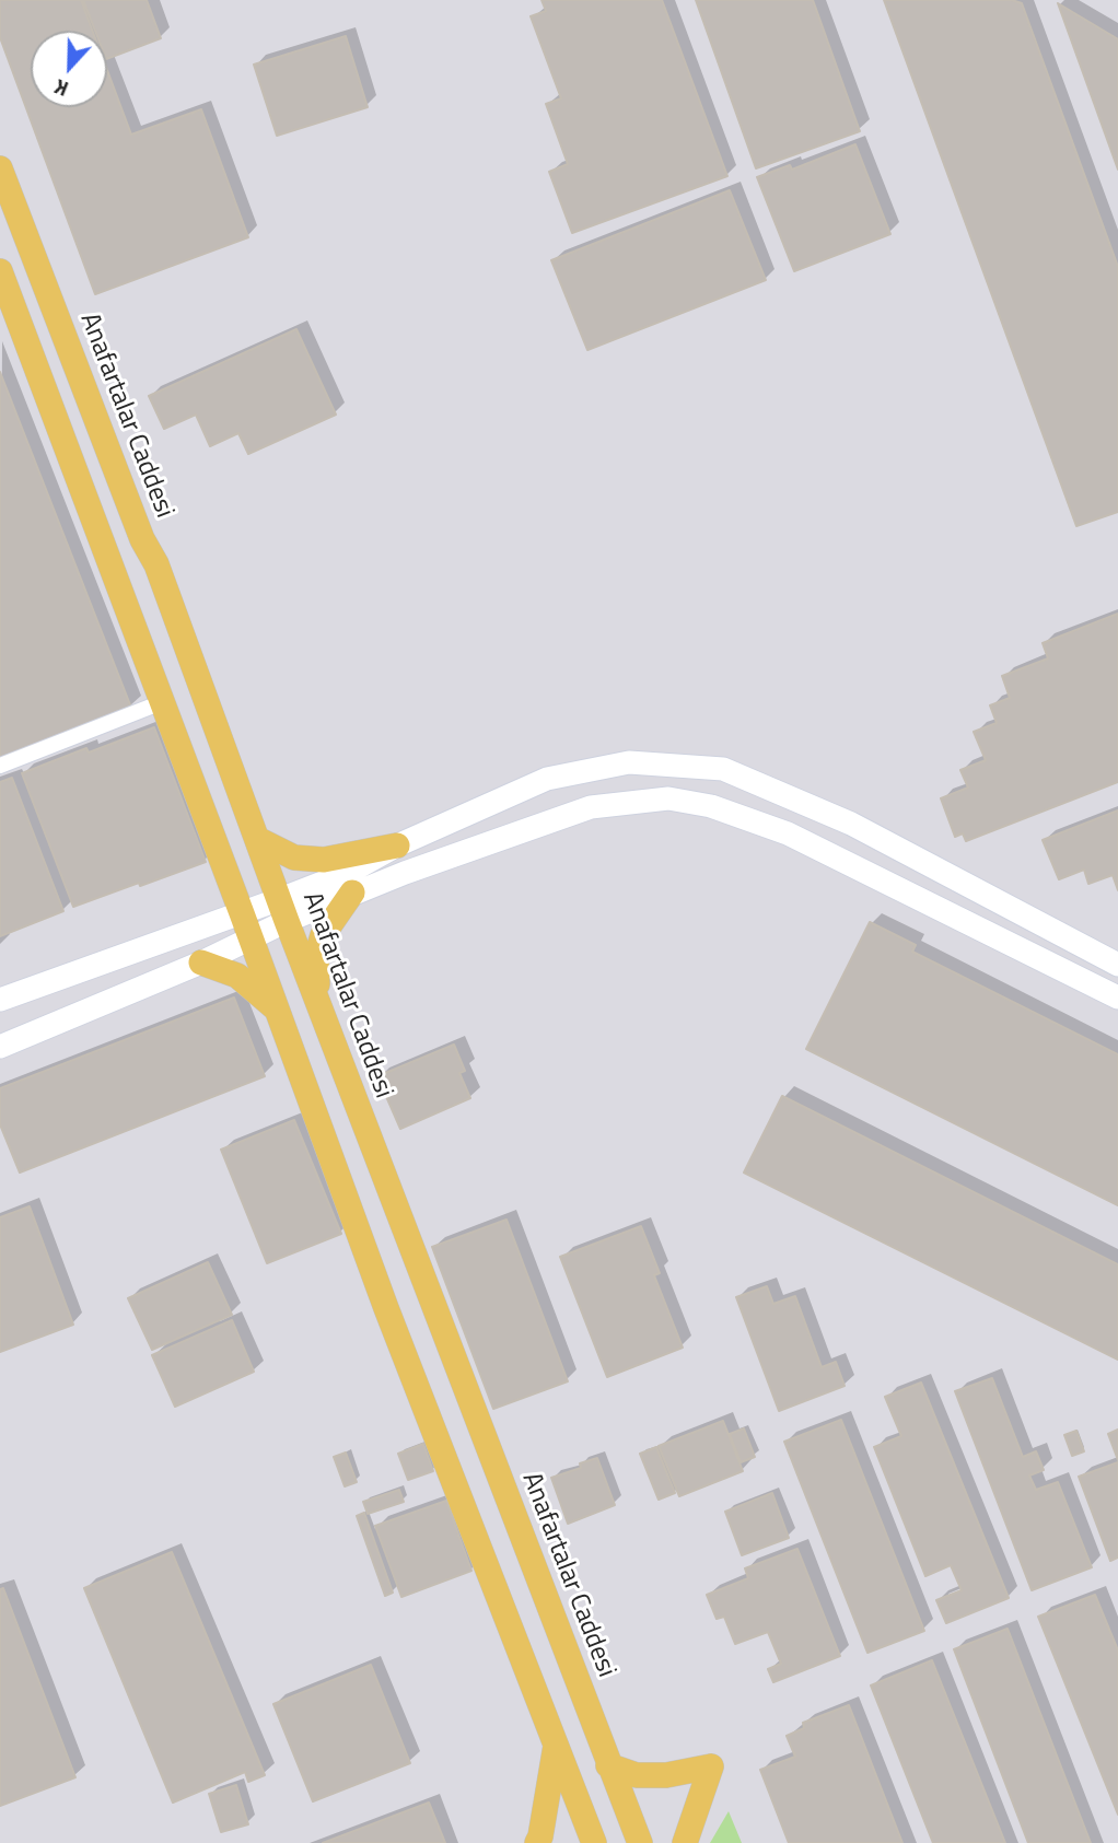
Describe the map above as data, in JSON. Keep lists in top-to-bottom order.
{
  "streets": {
    "main road": ["Anafartalar Caddesi"]
  },
  "north": "bottom"
}
